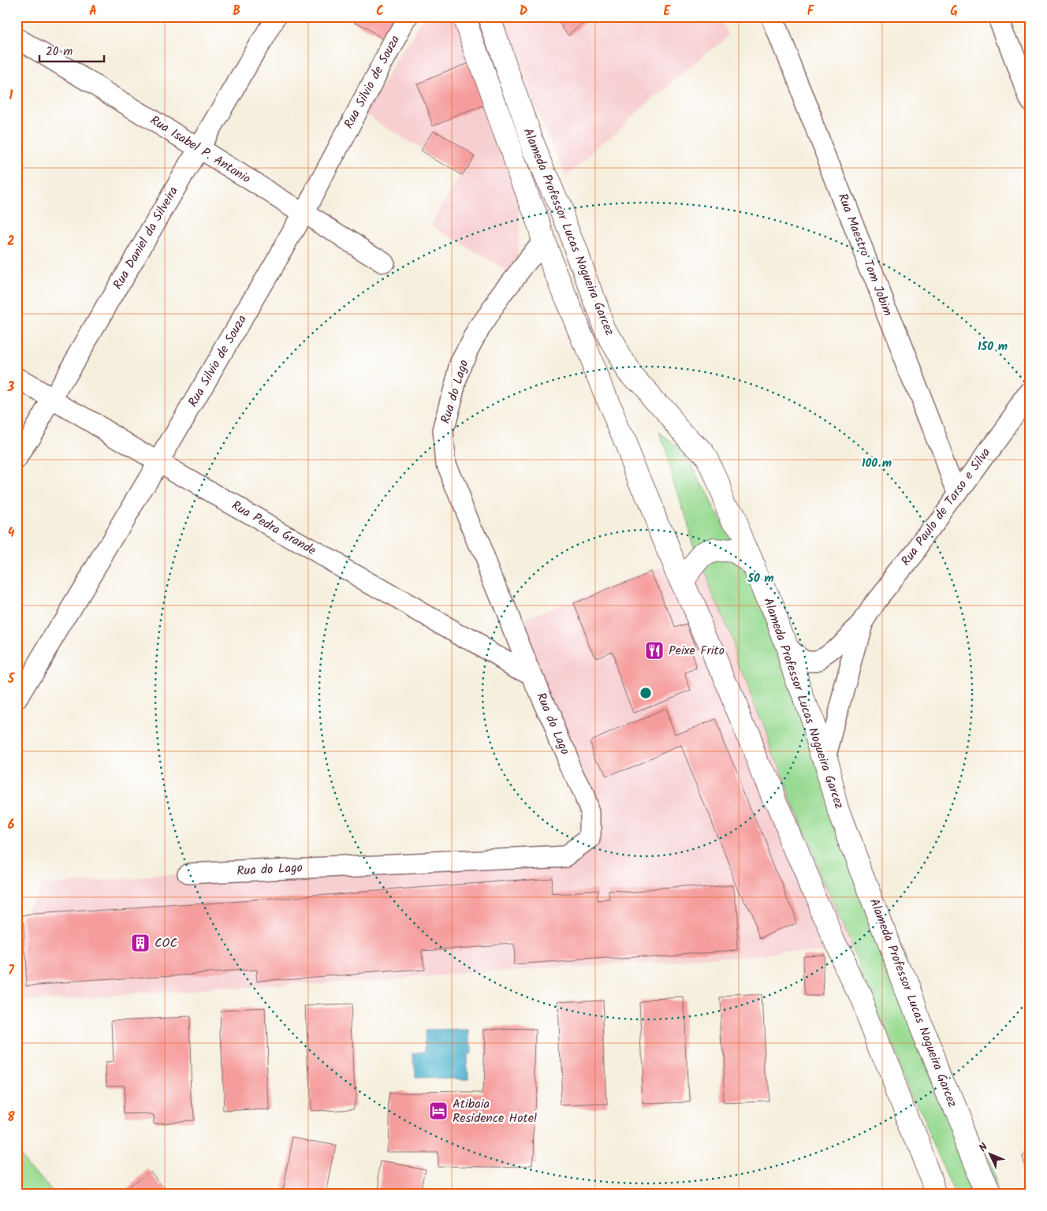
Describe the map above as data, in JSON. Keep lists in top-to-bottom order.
{
  "streets": {
    "main road": ["Alameda Professor Lucas Nogueira Garcez"],
    "street": [
      "Rua Silvio de Souza",
      "Rua Isabel P. Antonio",
      "Rua Daniel da Silveira",
      "Rua Maestro Tom Jobim",
      "Rua do Lago",
      "Rua Paulo de Tarso e Silva",
      "Rua Pedra Grande"
    ]
  },
  "crossings": [
    ["Rua Silvio de Souza", "Rua Isabel P. Antonio"],
    ["Rua Silvio de Souza", "Rua Pedra Grande"],
    ["Rua Isabel P. Antonio", "Rua Daniel da Silveira"],
    ["Alameda Professor Lucas Nogueira Garcez", "Rua do Lago"],
    ["Alameda Professor Lucas Nogueira Garcez", "Rua Paulo de Tarso e Silva"],
    ["Rua Daniel da Silveira", "Rua Pedra Grande"],
    ["Rua Maestro Tom Jobim", "Rua Paulo de Tarso e Silva"],
    ["Rua do Lago", "Rua Pedra Grande"]
  ],
  "places": {
    "restaurant": ["Peixe Frito"],
    "building": ["COC"],
    "hotel": ["Atibaia Residence Hotel"]
  },
  "scale_bar": "20 m",
  "north": "top left",
  "grid": {
    "columns": [
      "A",
      "B",
      "C",
      "D",
      "E",
      "F",
      "G"
    ],
    "rows": [
      "1",
      "2",
      "3",
      "4",
      "5",
      "6",
      "7",
      "8"
    ]
  },
  "rings": ["150 m", "100 m", "50 m"]
}
